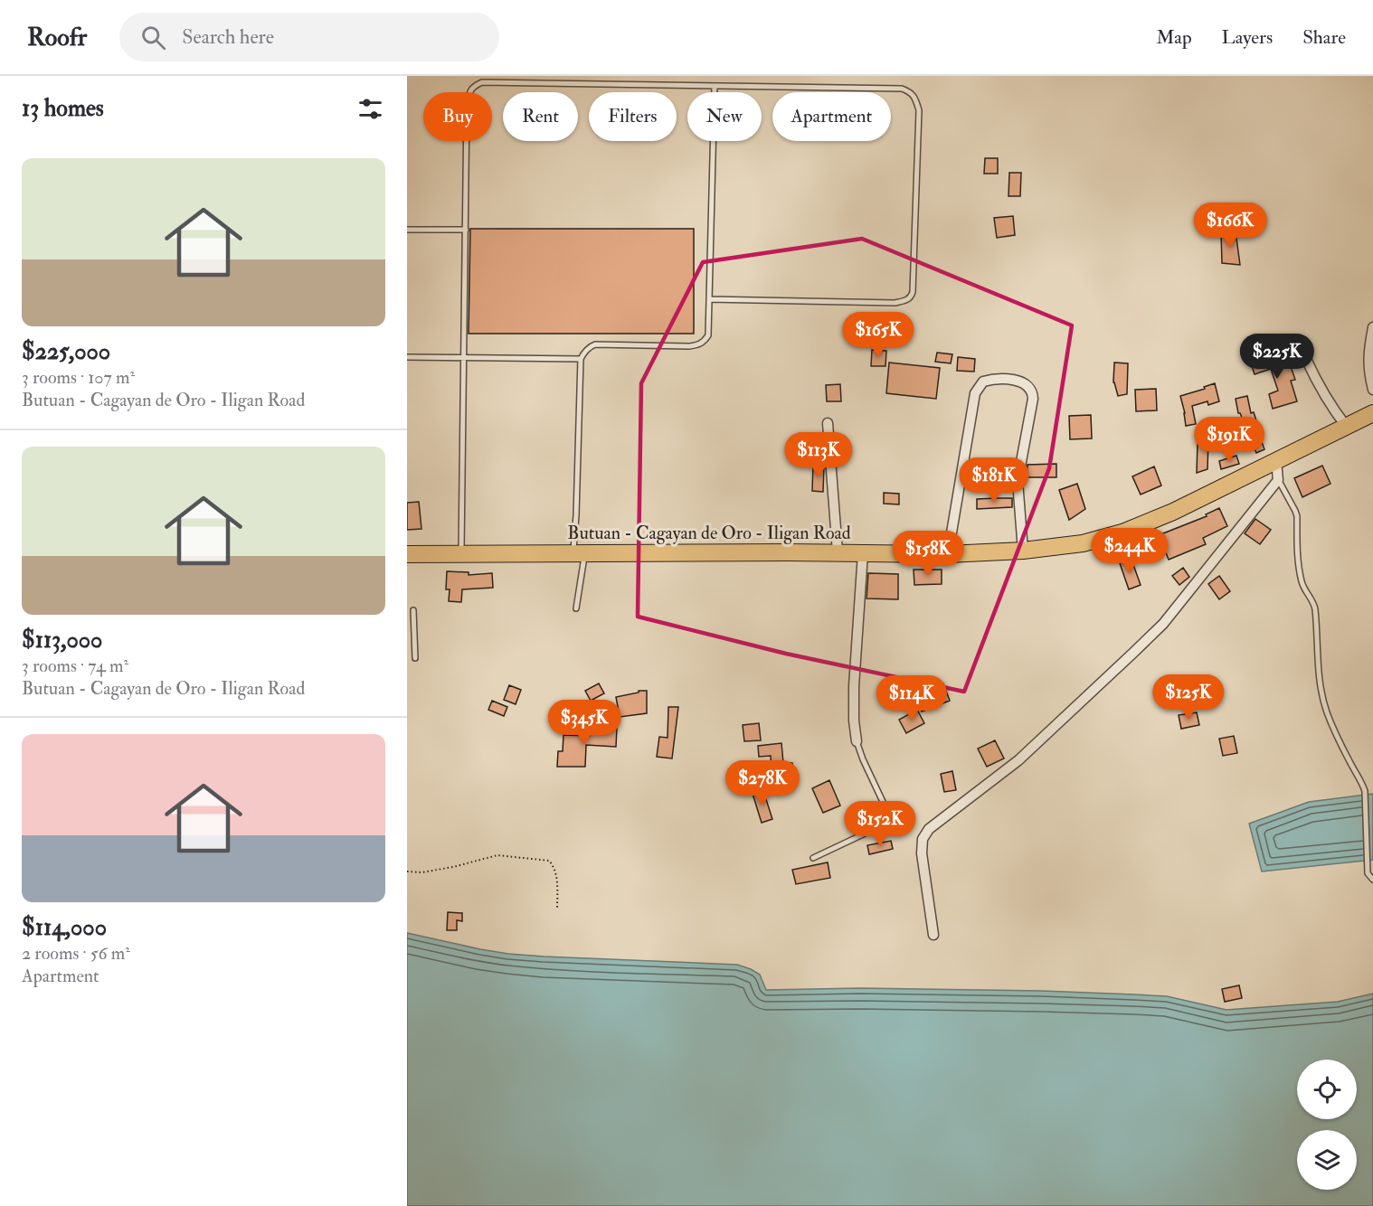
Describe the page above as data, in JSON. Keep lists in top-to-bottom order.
{
  "streets": {
    "highway": ["Butuan - Cagayan de Oro - Iligan Road"]
  },
  "page": {
    "header": "Roofr",
    "search": "Search here",
    "nav": ["Map", "Layers", "Share"],
    "heading": "13 homes",
    "chip": [
      "Buy",
      "Rent",
      "Filters",
      "New",
      "Apartment"
    ],
    "list": [
      {
        "name": "$225,000",
        "note": "3 rooms · 107 m² · Butuan - Cagayan de Oro - Iligan Road"
      },
      {
        "name": "$113,000",
        "note": "3 rooms · 74 m² · Butuan - Cagayan de Oro - Iligan Road"
      },
      {
        "name": "$114,000",
        "note": "2 rooms · 56 m² · Apartment"
      }
    ],
    "price": [
      "$166K",
      "$165K",
      "$225K",
      "$191K",
      "$113K",
      "$181K",
      "$244K",
      "$158K",
      "$125K",
      "$114K",
      "$345K",
      "$278K",
      "$152K"
    ]
  }
}
